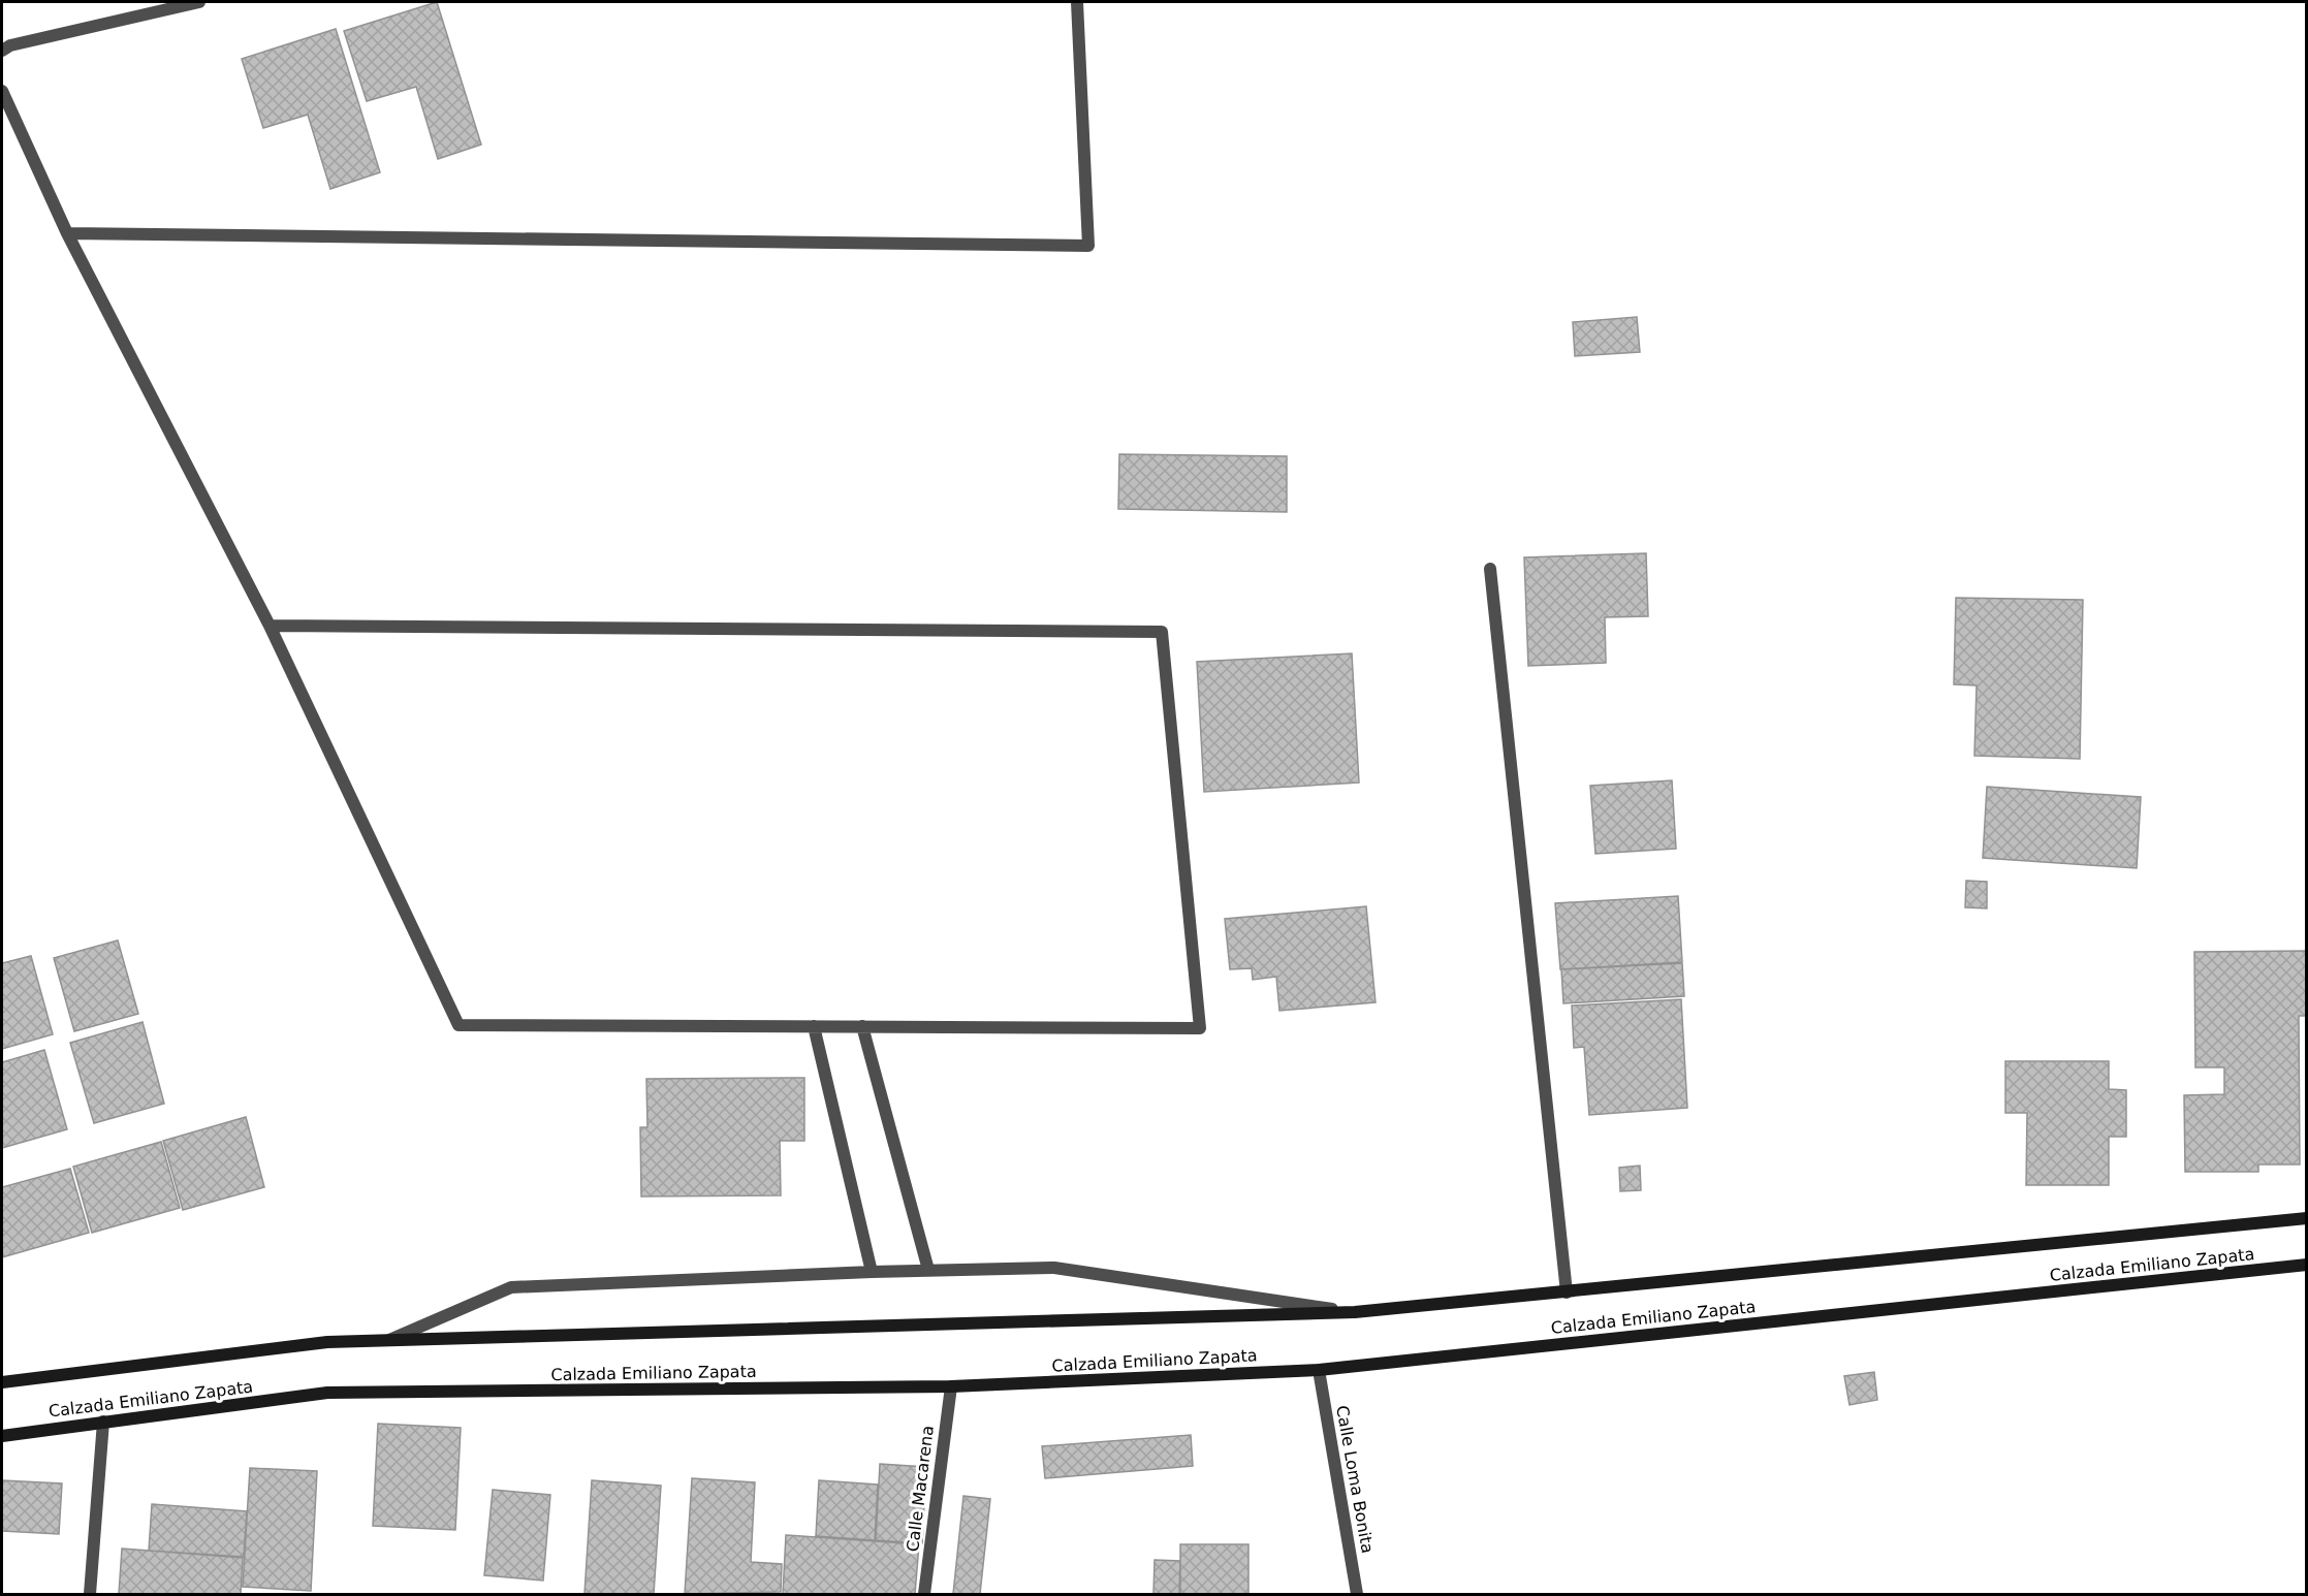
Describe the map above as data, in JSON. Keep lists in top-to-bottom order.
{
  "streets": {
    "main road": ["Calzada Emiliano Zapata"],
    "street": ["Calle Loma Bonita", "Calle Macarena"]
  },
  "crossings": [
    ["Calzada Emiliano Zapata", "Calle Loma Bonita"],
    ["Calzada Emiliano Zapata", "Calle Macarena"]
  ]
}
